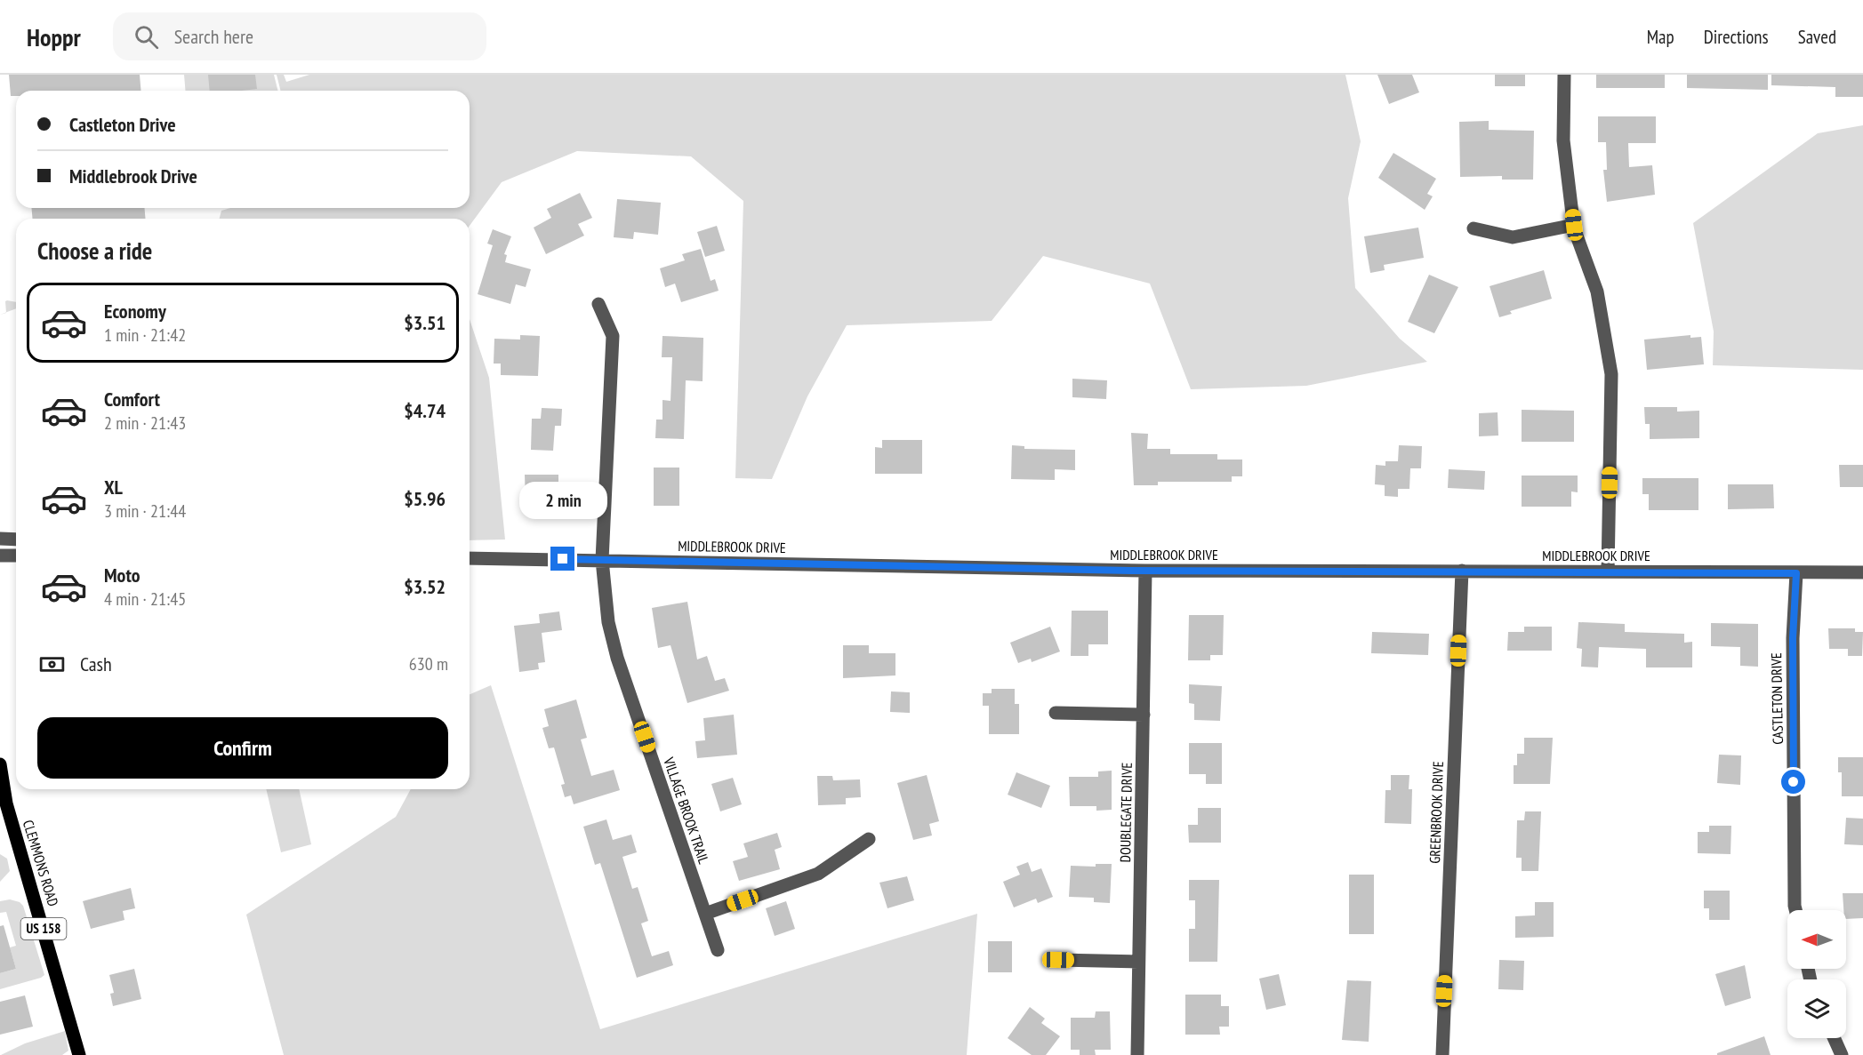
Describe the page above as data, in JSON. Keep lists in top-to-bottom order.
{
  "streets": {
    "main road": ["CLEMMONS ROAD", "US 158"],
    "street": [
      "MIDDLEBROOK DRIVE",
      "CASTLETON DRIVE",
      "VILLAGE BROOK TRAIL",
      "DOUBLEGATE DRIVE",
      "GREENBROOK DRIVE"
    ]
  },
  "crossings": [
    ["MIDDLEBROOK DRIVE", "CASTLETON DRIVE"],
    ["MIDDLEBROOK DRIVE", "VILLAGE BROOK TRAIL"],
    ["MIDDLEBROOK DRIVE", "DOUBLEGATE DRIVE"],
    ["MIDDLEBROOK DRIVE", "GREENBROOK DRIVE"]
  ],
  "north": "left",
  "page": {
    "header": "Hoppr",
    "search": "Search here",
    "nav": ["Map", "Directions", "Saved"],
    "banner": ["Castleton Drive", "Middlebrook Drive"],
    "heading": "Choose a ride",
    "list": [
      {
        "name": "Economy",
        "note": "1 min · 21:42",
        "value": "$3.51"
      },
      {
        "name": "Comfort",
        "note": "2 min · 21:43",
        "value": "$4.74"
      },
      {
        "name": "XL",
        "note": "3 min · 21:44",
        "value": "$5.96"
      },
      {
        "name": "Moto",
        "note": "4 min · 21:45",
        "value": "$3.52"
      }
    ],
    "bubble": "2 min",
    "pay": ["Cash", "630 m"],
    "buttons": "Confirm"
  }
}
